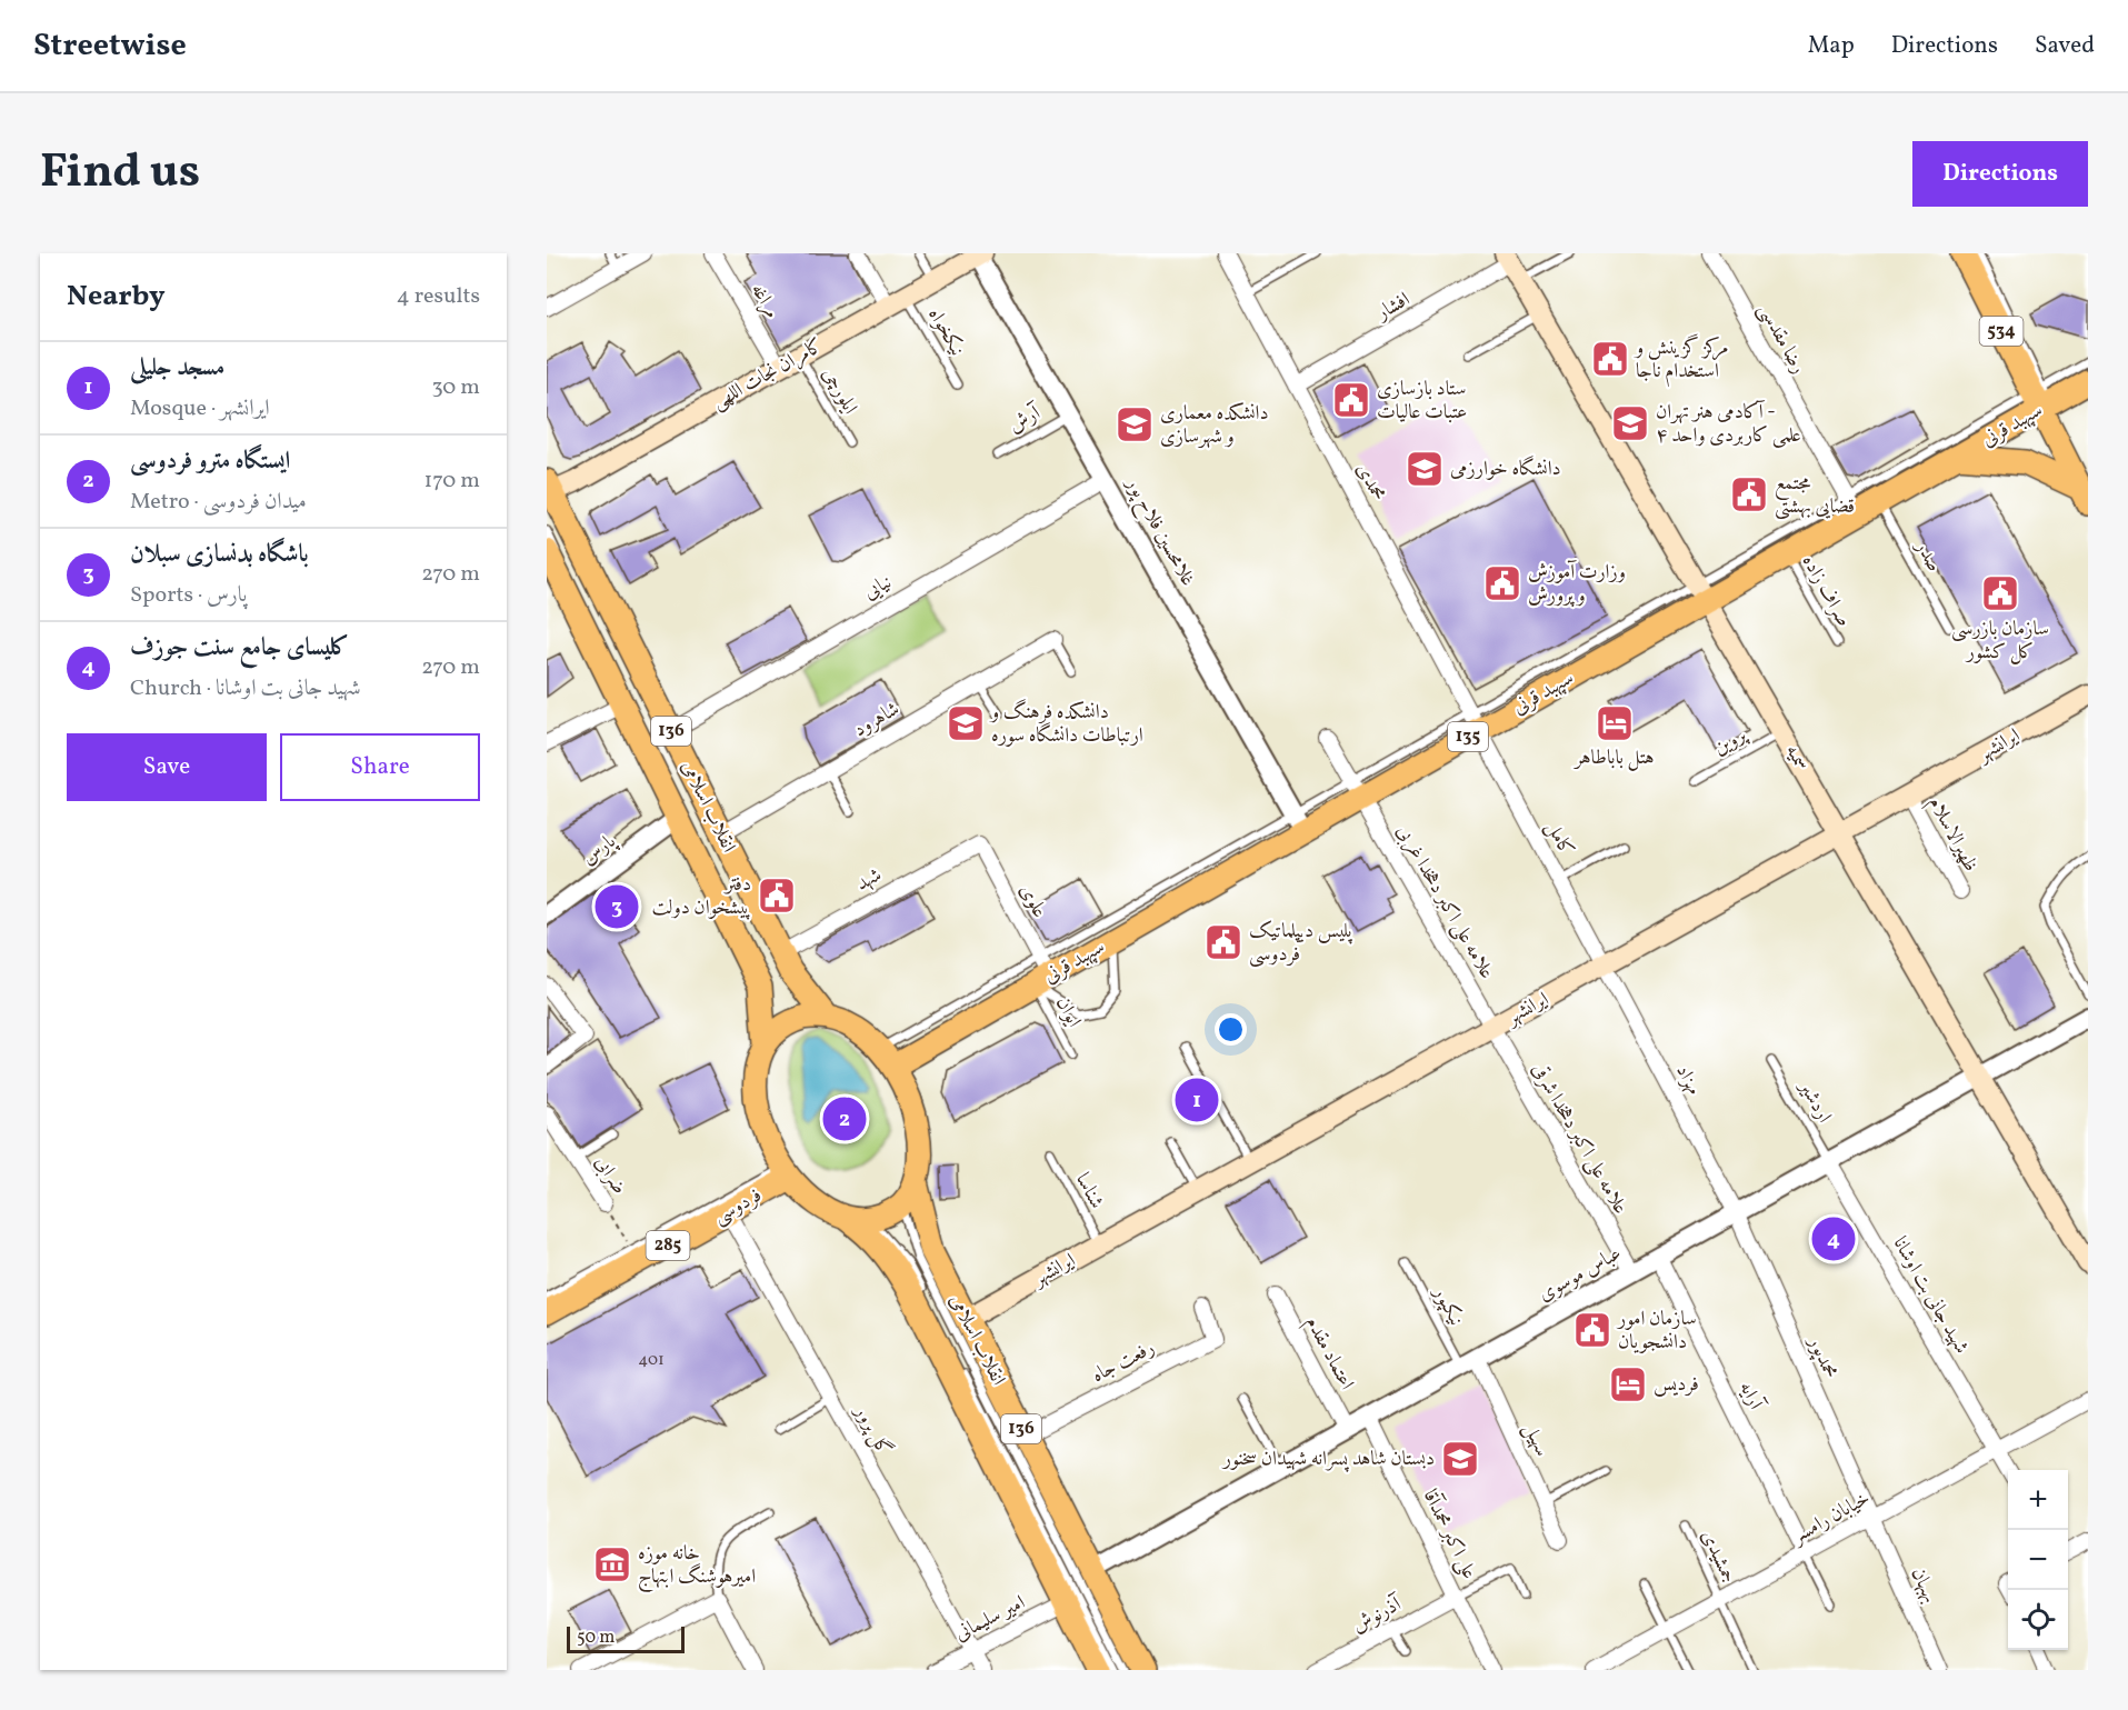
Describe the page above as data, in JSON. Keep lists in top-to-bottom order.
{
  "streets": {
    "main road": [
      "534",
      "کامران نجات اللهی",
      "سپهبد قرنی",
      "136",
      "135",
      "ایرانشهر",
      "سمیه",
      "انقلاب اسلامی",
      "فردوسی",
      "285"
    ],
    "street": [
      "مراغه",
      "افشار",
      "رضا مقدسی",
      "محمدی",
      "غلامحسین فلاح‌ پور",
      "نیایی",
      "شاهرود",
      "ظهیرالاسلام",
      "کامل",
      "پارس",
      "شهد",
      "علوی",
      "علامه علی اکبر دهخدا غربی",
      "مهزاد",
      "علامه علی اکبر دهخدا شرقی",
      "ضرابی",
      "عباس موسوی",
      "شهید جانی بت اوشانا",
      "اعتماد مقدم",
      "محمدپور",
      "رفعت جاه",
      "آرایه",
      "گل پرور",
      "سهیل",
      "خیابان رامسر",
      "علی اکبر محمدآقا",
      "بهبهان",
      "آذرنوش",
      "امیر سلیمانی"
    ],
    "lane": [
      "نیکخواه",
      "ایلورچی",
      "آرش",
      "صدر",
      "صراف زاده",
      "پروین",
      "ایوان",
      "اردشیر",
      "شناسا",
      "نیکپور",
      "جمشیدی"
    ]
  },
  "crossings": [
    ["مراغه", "کامران نجات اللهی"],
    ["افشار", "محمدی"],
    ["افشار", "سمیه"],
    ["534", "سپهبد قرنی"],
    ["نیکخواه", "کامران نجات اللهی"],
    ["رضا مقدسی", "سپهبد قرنی"],
    ["کامران نجات اللهی", "ایلورچی"],
    ["کامران نجات اللهی", "غلامحسین فلاح‌ پور"],
    ["کامران نجات اللهی", "انقلاب اسلامی"],
    ["آرش", "غلامحسین فلاح‌ پور"],
    ["سپهبد قرنی", "محمدی"],
    ["سپهبد قرنی", "غلامحسین فلاح‌ پور"],
    ["سپهبد قرنی", "صدر"],
    ["سپهبد قرنی", "صراف زاده"],
    ["سپهبد قرنی", "سمیه"],
    ["سپهبد قرنی", "انقلاب اسلامی"],
    ["سپهبد قرنی", "کامل"],
    ["سپهبد قرنی", "علوی"],
    ["سپهبد قرنی", "علامه علی اکبر دهخدا غربی"],
    ["سپهبد قرنی", "ایوان"],
    ["سپهبد قرنی", "فردوسی"],
    ["محمدی", "کامل"],
    ["غلامحسین فلاح‌ پور", "نیایی"],
    ["نیایی", "انقلاب اسلامی"],
    ["شاهرود", "انقلاب اسلامی"],
    ["پروین", "سمیه"],
    ["ایرانشهر", "سمیه"],
    ["ایرانشهر", "انقلاب اسلامی"],
    ["ایرانشهر", "ظهیرالاسلام"],
    ["ایرانشهر", "کامل"],
    ["ایرانشهر", "علامه علی اکبر دهخدا غربی"],
    ["ایرانشهر", "مهزاد"],
    ["ایرانشهر", "علامه علی اکبر دهخدا شرقی"],
    ["ایرانشهر", "شناسا"],
    ["سمیه", "عباس موسوی"],
    ["انقلاب اسلامی", "پارس"],
    ["انقلاب اسلامی", "شهد"],
    ["انقلاب اسلامی", "فردوسی"],
    ["انقلاب اسلامی", "عباس موسوی"],
    ["انقلاب اسلامی", "رفعت جاه"],
    ["انقلاب اسلامی", "امیر سلیمانی"],
    ["کامل", "مهزاد"],
    ["شهد", "علوی"],
    ["علوی", "ایوان"],
    ["علامه علی اکبر دهخدا غربی", "علامه علی اکبر دهخدا شرقی"],
    ["مهزاد", "عباس موسوی"],
    ["مهزاد", "محمدپور"],
    ["اردشیر", "عباس موسوی"],
    ["اردشیر", "شهید جانی بت اوشانا"],
    ["علامه علی اکبر دهخدا شرقی", "عباس موسوی"],
    ["ضرابی", "فردوسی"],
    ["فردوسی", "گل پرور"],
    ["عباس موسوی", "شهید جانی بت اوشانا"],
    ["عباس موسوی", "نیکپور"],
    ["عباس موسوی", "اعتماد مقدم"],
    ["عباس موسوی", "محمدپور"],
    ["عباس موسوی", "آرایه"],
    ["عباس موسوی", "سهیل"],
    ["عباس موسوی", "علی اکبر محمدآقا"],
    ["شهید جانی بت اوشانا", "خیابان رامسر"],
    ["نیکپور", "سهیل"],
    ["محمدپور", "خیابان رامسر"],
    ["محمدپور", "بهبهان"],
    ["آرایه", "خیابان رامسر"],
    ["گل پرور", "امیر سلیمانی"],
    ["خیابان رامسر", "جمشیدی"],
    ["خیابان رامسر", "بهبهان"],
    ["علی اکبر محمدآقا", "آذرنوش"]
  ],
  "places": {
    "public building": [
      "مرکز گزینش و استخدام ناجا",
      "ستاد بازسازی عتبات عالیات",
      "مجتمع قضایی بهشتی",
      "وزارت آموزش و پرورش",
      "سازمان بازرسی کل کشور",
      "دفتر پیشخوان دولت",
      "پلیس دیپلماتیک فردوسی",
      "سازمان امور دانشجویان"
    ],
    "school or university": [
      "آکادمی هنر تهران - علمی کاربردی واحد ۴",
      "دانشکده معماری و شهرسازی",
      "دانشگاه خوارزمی",
      "دانشکده فرهنگ و ارتباطات دانشگاه سوره",
      "دبستان شاهد پسرانه شهیدان سخنور"
    ],
    "hotel": ["هتل باباطاهر", "فردیس"],
    "museum": ["خانه موزه امیرهوشنگ ابتهاج"]
  },
  "house_numbers": ["401"],
  "scale_bar": "50 m",
  "page": {
    "header": "Streetwise",
    "nav": ["Map", "Directions", "Saved"],
    "title": "Find us",
    "buttons": [
      "Directions",
      ["Save", "Share"]
    ],
    "heading": ["Nearby", "4 results"],
    "list": [
      {
        "mark": "1",
        "name": "مسجد جلیلی",
        "note": "Mosque · ایرانشهر",
        "value": "30 m"
      },
      {
        "mark": "2",
        "name": "ایستگاه مترو فردوسی",
        "note": "Metro · میدان فردوسی",
        "value": "170 m"
      },
      {
        "mark": "3",
        "name": "باشگاه بدنسازی سبلان",
        "note": "Sports · پارس",
        "value": "270 m"
      },
      {
        "mark": "4",
        "name": "کلیسای جامع سنت جوزف",
        "note": "Church · شهید جانی بت اوشانا",
        "value": "270 m"
      }
    ],
    "pins": [
      "3",
      "1",
      "2",
      "4"
    ],
    "map_buttons": ["+", "−"],
    "scale": "50 m"
  }
}
